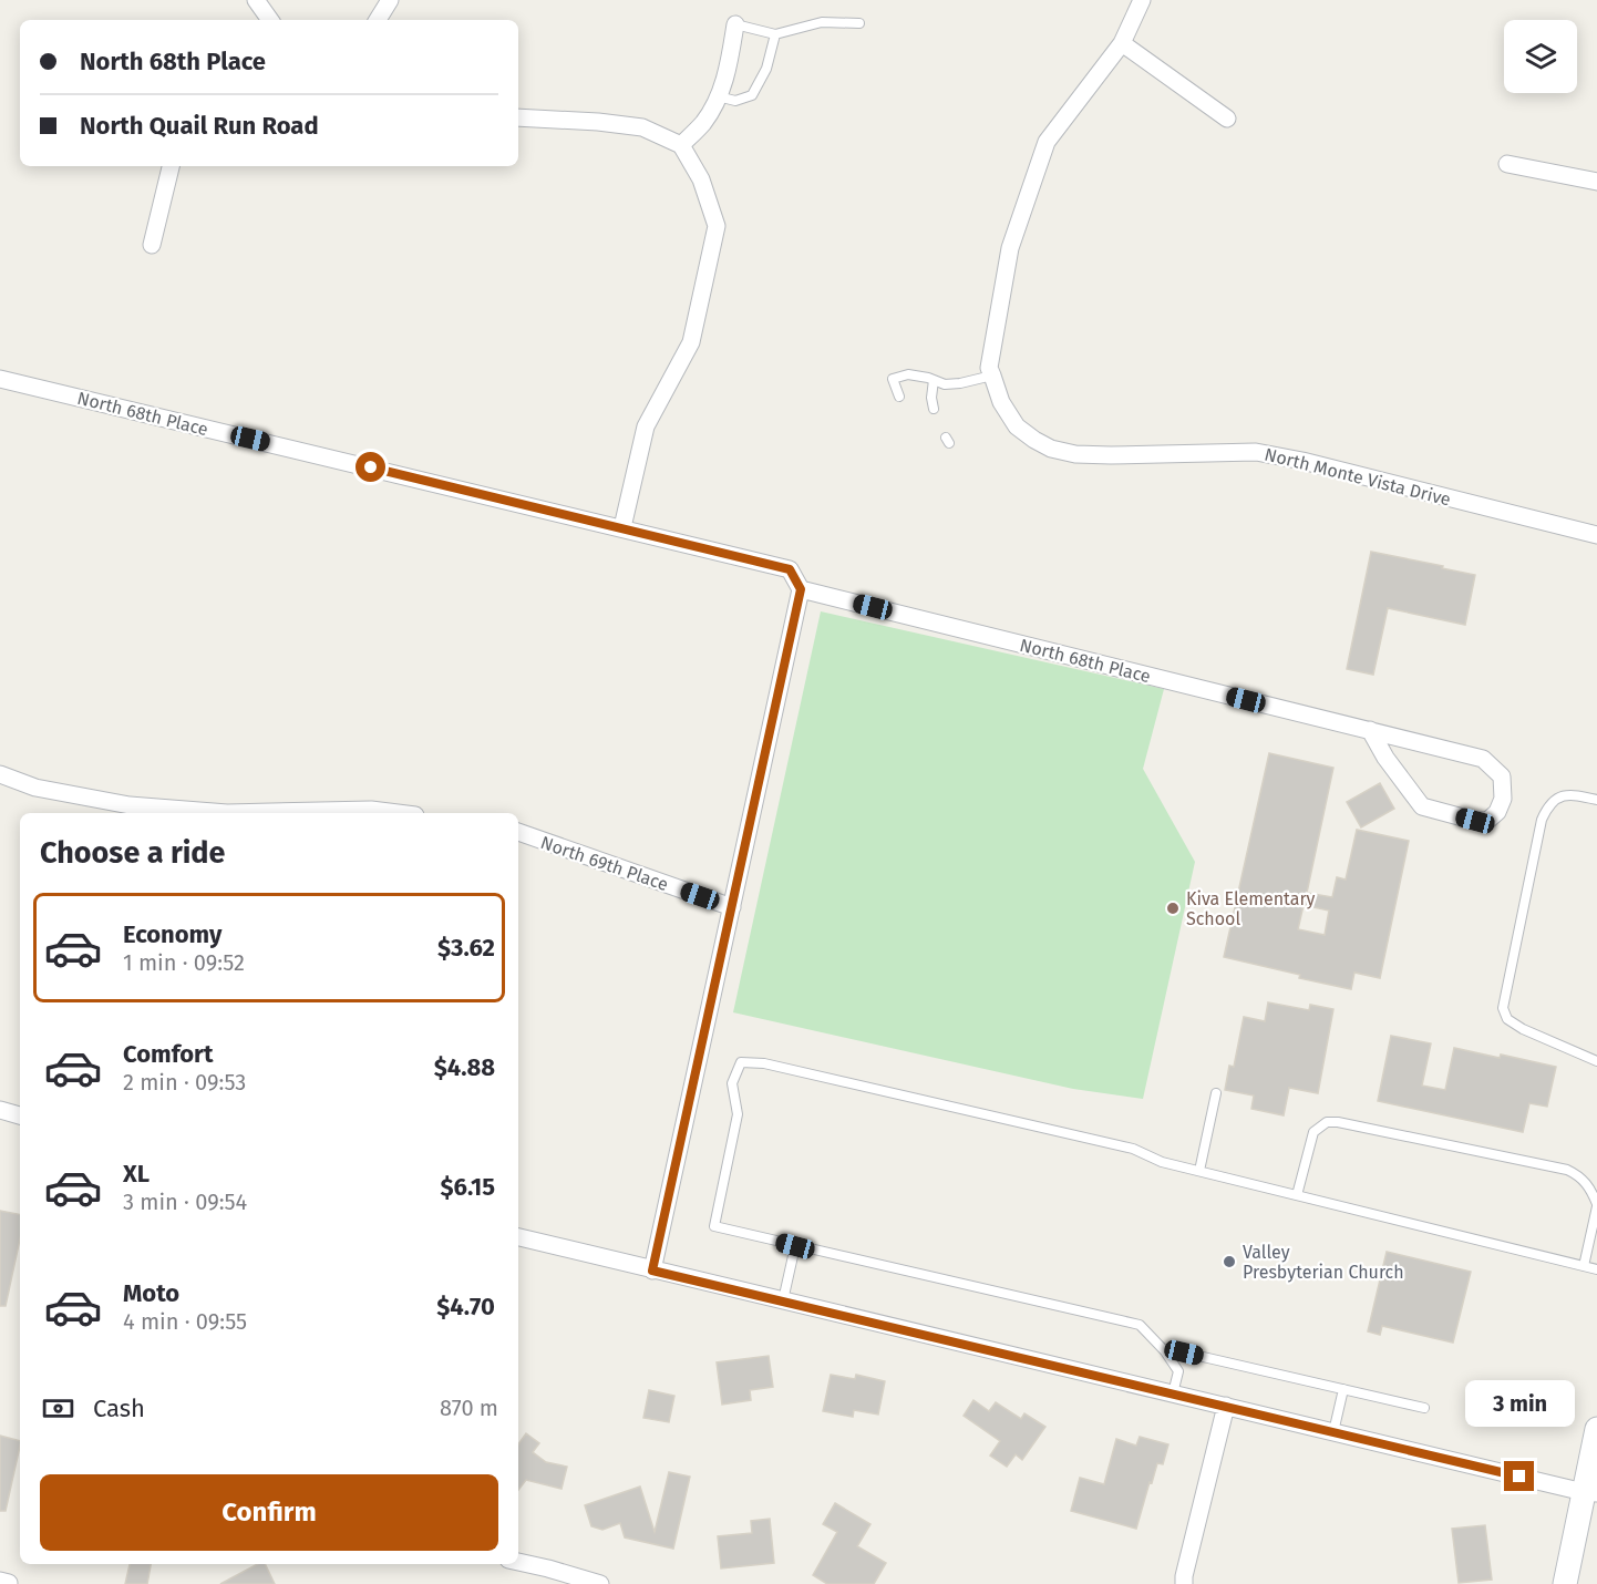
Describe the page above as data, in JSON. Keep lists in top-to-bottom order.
{
  "streets": {
    "street": ["North 68th Place", "North Monte Vista Drive", "North 69th Place"]
  },
  "places": ["Kiva Elementary School", "Valley Presbyterian Church"],
  "page": {
    "banner": ["North 68th Place", "North Quail Run Road"],
    "heading": "Choose a ride",
    "list": [
      {
        "name": "Economy",
        "note": "1 min · 09:52",
        "value": "$3.62"
      },
      {
        "name": "Comfort",
        "note": "2 min · 09:53",
        "value": "$4.88"
      },
      {
        "name": "XL",
        "note": "3 min · 09:54",
        "value": "$6.15"
      },
      {
        "name": "Moto",
        "note": "4 min · 09:55",
        "value": "$4.70"
      }
    ],
    "pay": ["Cash", "870 m"],
    "bubble": "3 min",
    "buttons": "Confirm"
  }
}
